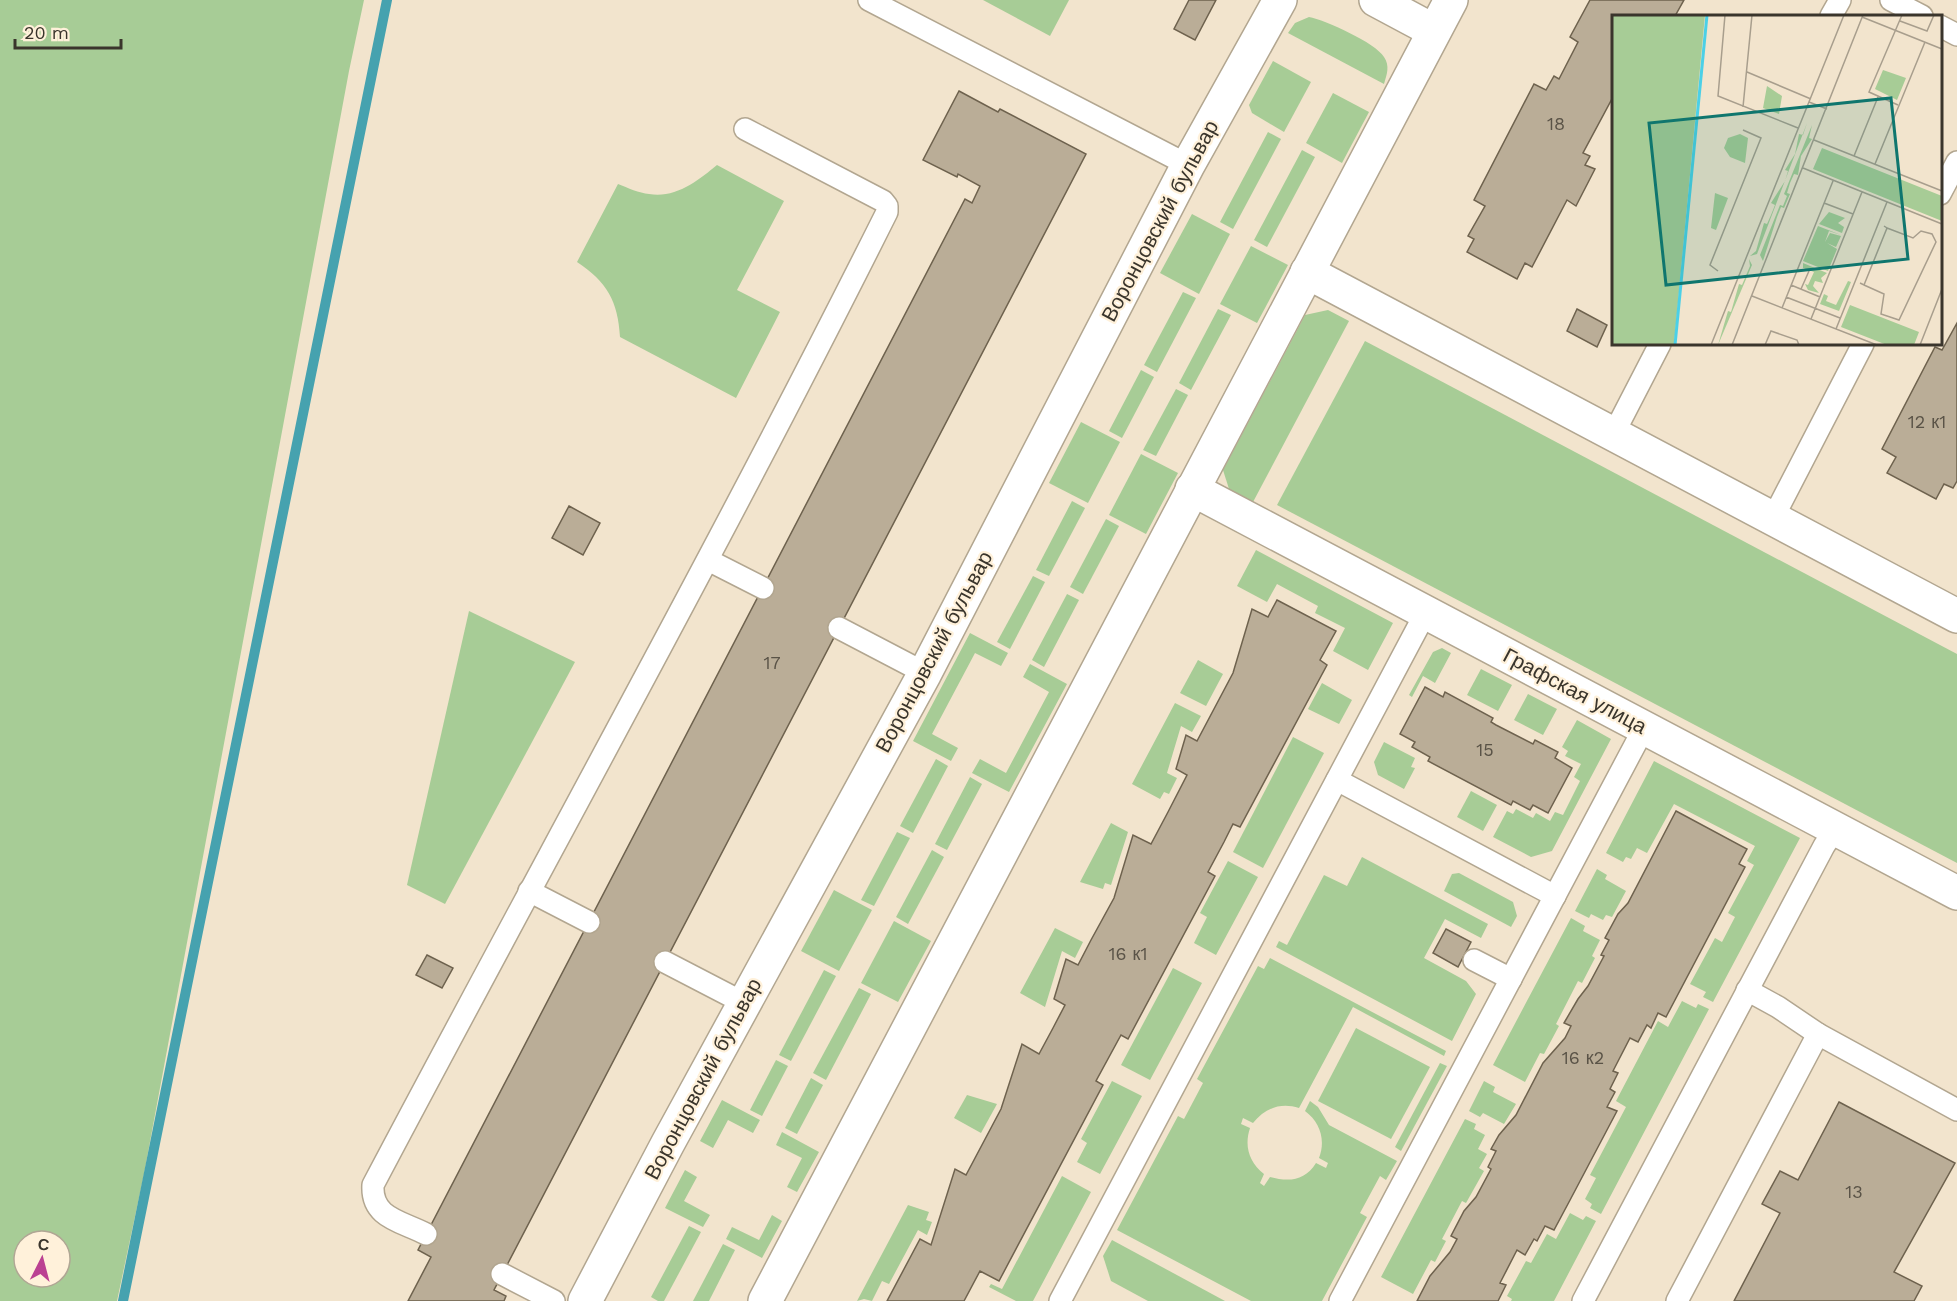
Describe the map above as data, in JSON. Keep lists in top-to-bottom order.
{
  "streets": {
    "street": ["Воронцовский бульвар", "Графская улица"]
  },
  "house_numbers": [
    "18",
    "12 к1",
    "17",
    "15",
    "16 к1",
    "16 к2",
    "13"
  ],
  "scale_bar": "20 m",
  "north": "top"
}
